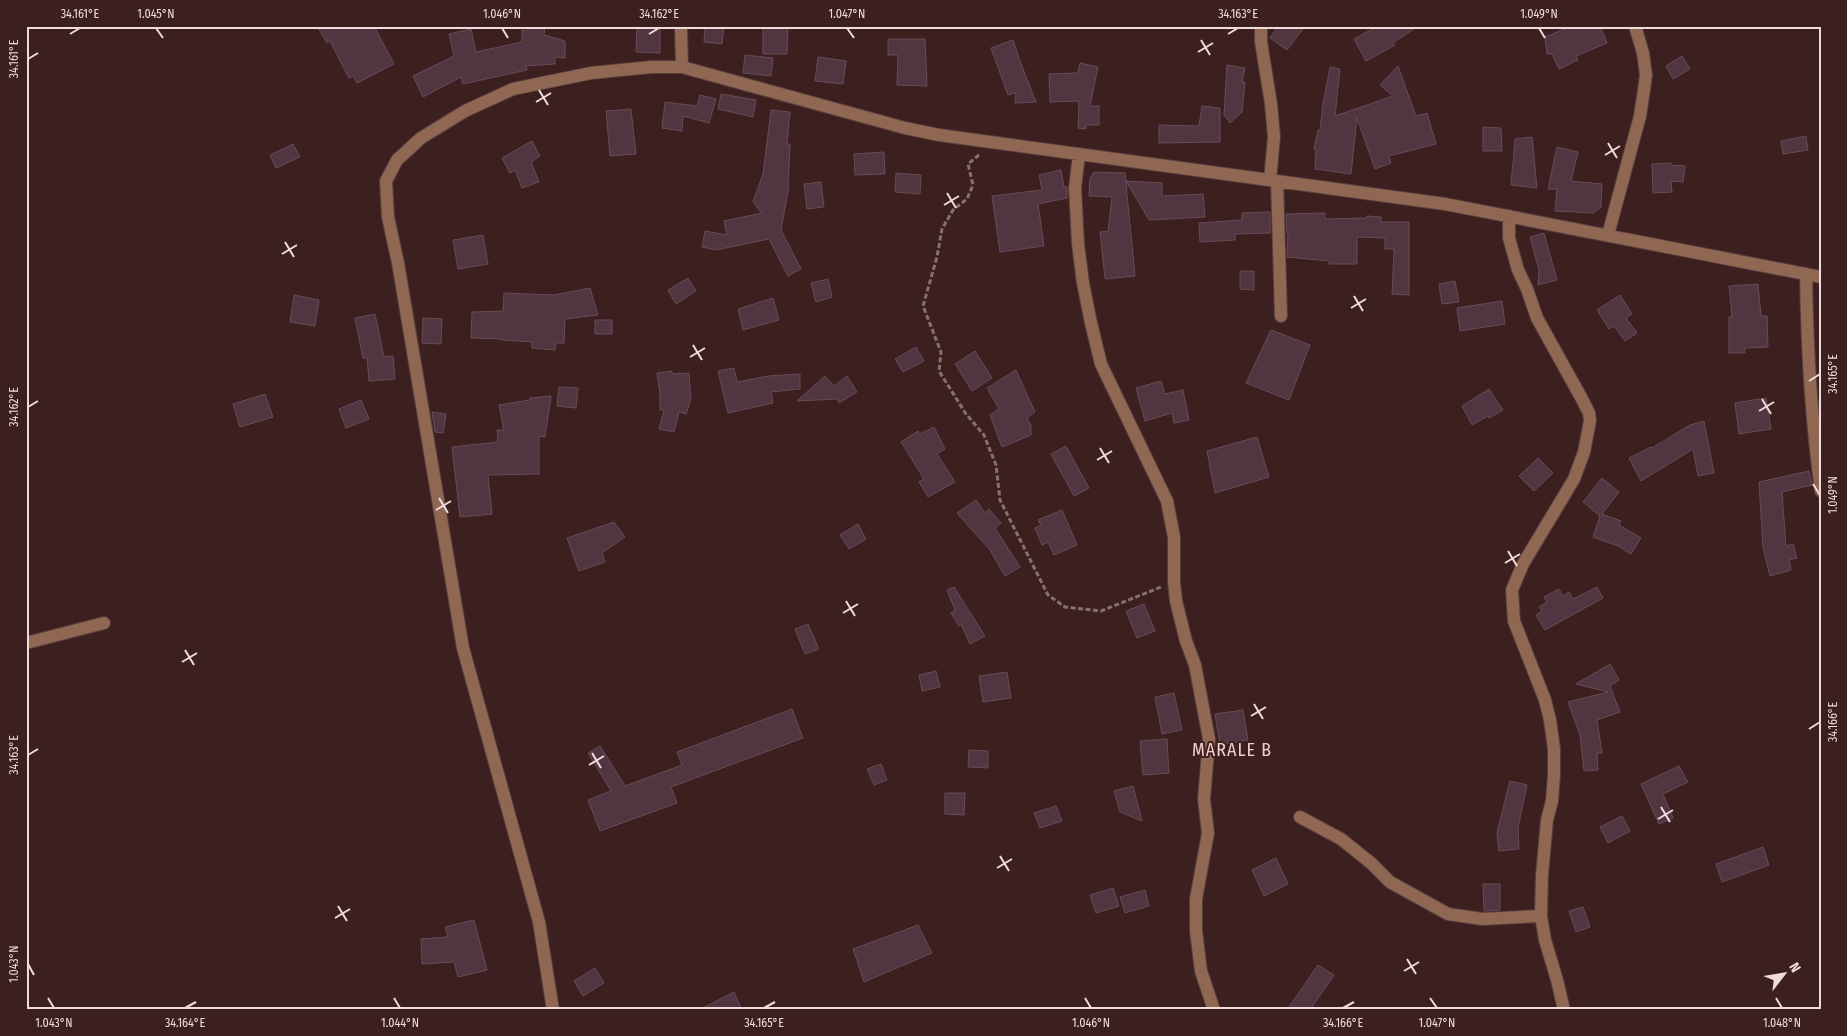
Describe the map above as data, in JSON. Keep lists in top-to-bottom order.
{
  "districts": ["MARALE B"],
  "north": "top right",
  "coordinates": [
    "34.161°E",
    "1.045°N",
    "1.046°N",
    "34.162°E",
    "1.047°N",
    "34.163°E",
    "1.049°N",
    "34.165°E",
    "34.166°E",
    "1.043°N",
    "34.164°E",
    "1.044°N",
    "1.048°N"
  ]
}
